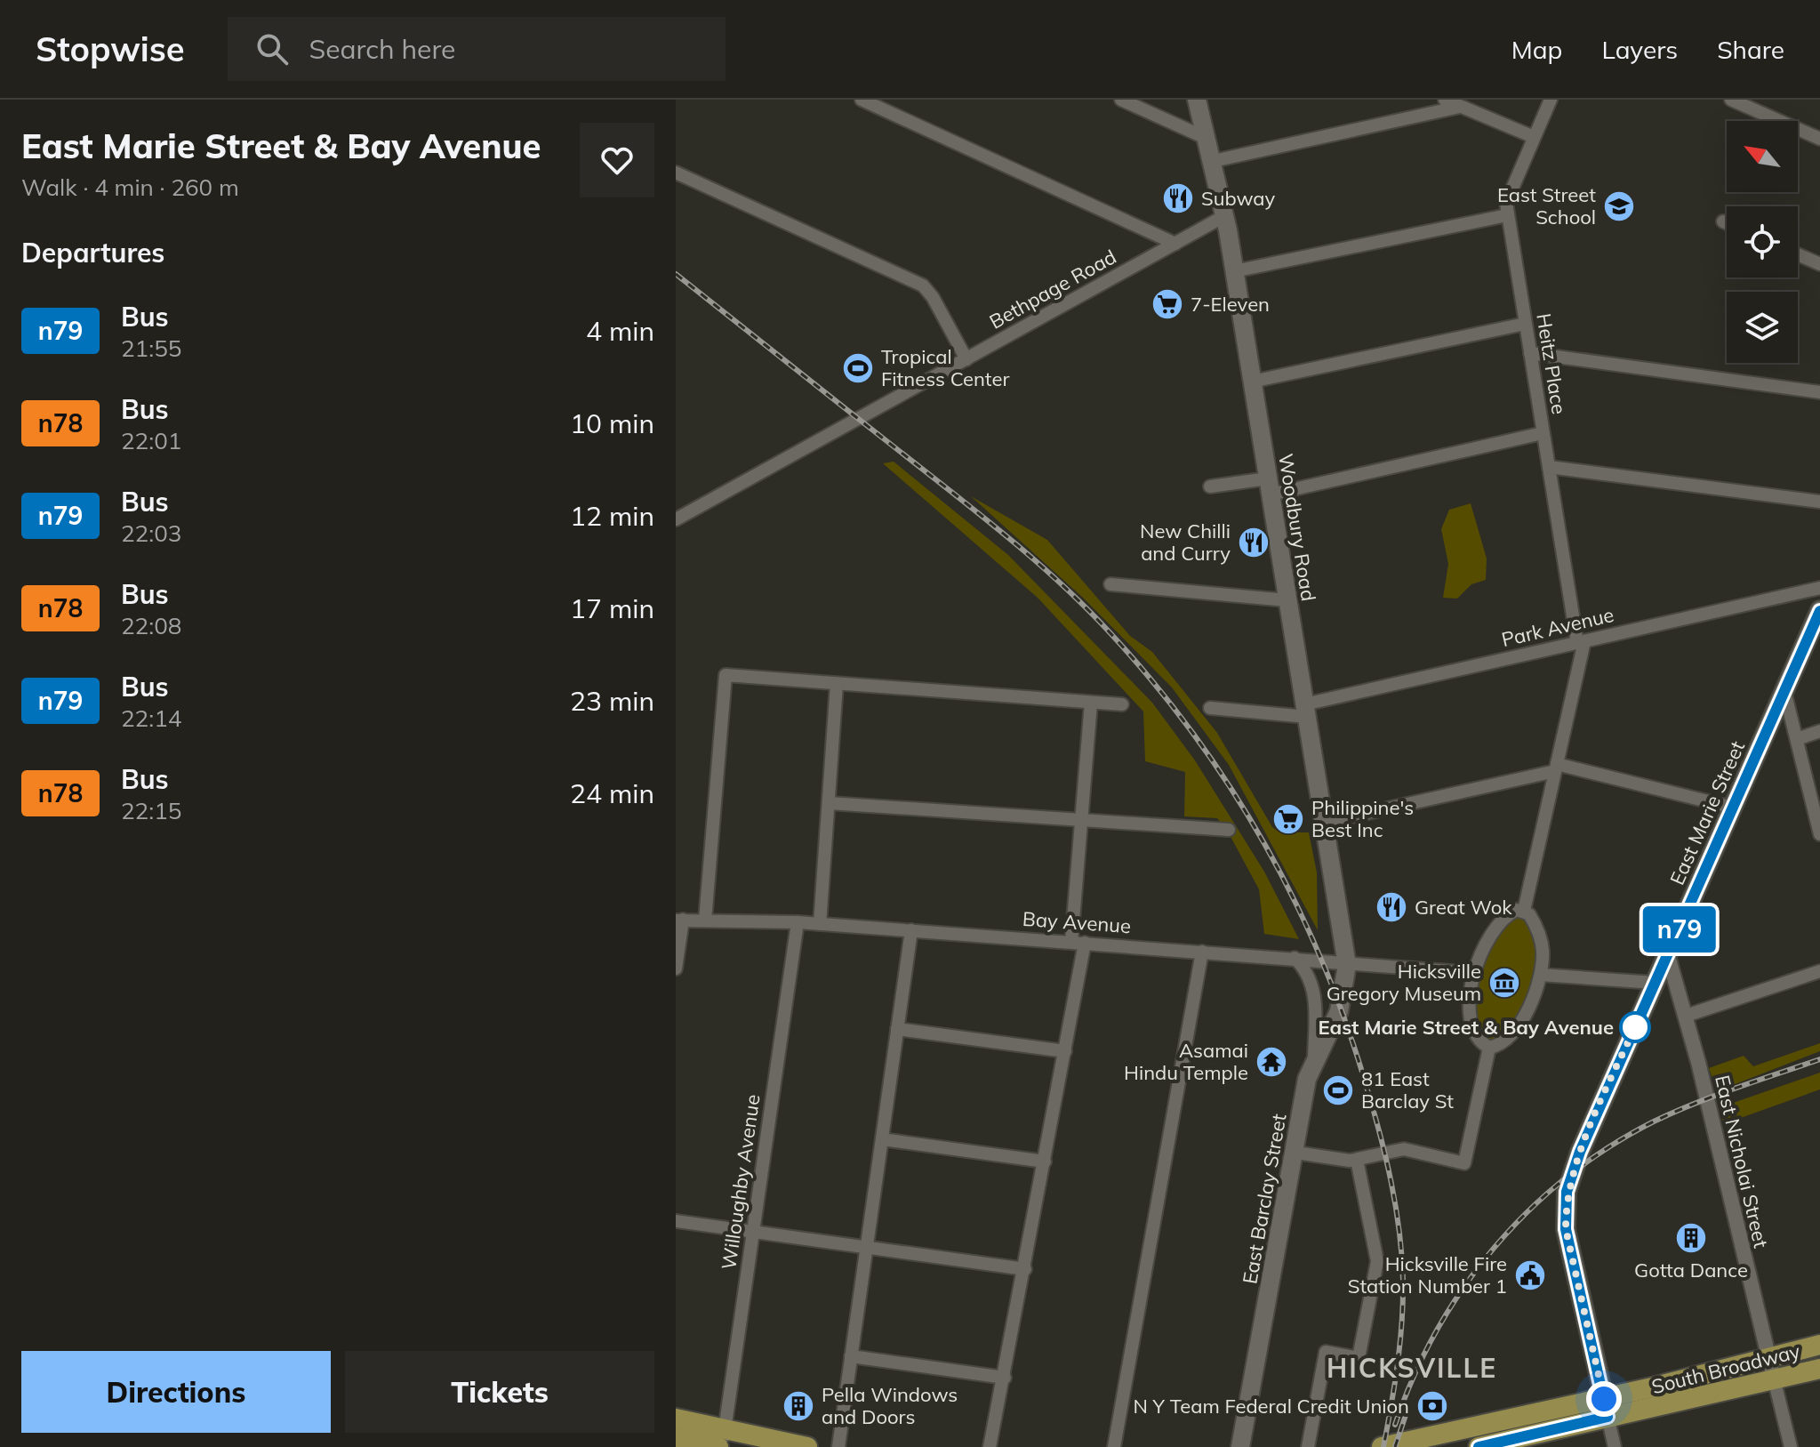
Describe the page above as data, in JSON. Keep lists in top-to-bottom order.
{
  "streets": {
    "main road": [
      "Woodbury Road",
      "East Marie Street",
      "East Barclay Street",
      "South Broadway"
    ],
    "street": [
      "Bethpage Road",
      "Heitz Place",
      "Park Avenue",
      "Bay Avenue",
      "East Nicholai Street",
      "Willoughby Avenue"
    ]
  },
  "crossings": [
    ["Bethpage Road", "Woodbury Road"],
    ["Heitz Place", "Park Avenue"],
    ["Woodbury Road", "Park Avenue"],
    ["Woodbury Road", "Bay Avenue"],
    ["Woodbury Road", "East Barclay Street"],
    ["East Marie Street", "East Nicholai Street"],
    ["East Marie Street", "South Broadway"],
    ["Bay Avenue", "Willoughby Avenue"],
    ["Bay Avenue", "East Barclay Street"],
    ["East Nicholai Street", "South Broadway"]
  ],
  "districts": ["HICKSVILLE"],
  "places": {
    "restaurant": ["Subway", "New Chilli and Curry", "Great Wok"],
    "school or university": ["East Street School"],
    "supermarket": ["7-Eleven", "Philippine's Best Inc"],
    "sports": ["Tropical Fitness Center", "81 East Barclay St"],
    "museum": ["Hicksville Gregory Museum"],
    "other": ["East Marie Street & Bay Avenue"],
    "temple": ["Asamai Hindu Temple"],
    "building": ["Gotta Dance", "Pella Windows and Doors"],
    "public building": ["Hicksville Fire Station Number 1"],
    "bank": ["N Y Team Federal Credit Union"]
  },
  "lines": ["bus line n79"],
  "north": "top left",
  "page": {
    "header": "Stopwise",
    "search": "Search here",
    "nav": ["Map", "Layers", "Share"],
    "heading": [
      ["East Marie Street & Bay Avenue", "Walk · 4 min · 260 m"],
      "Departures"
    ],
    "on_map": "n79",
    "list": [
      {
        "mark": "n79",
        "name": "Bus",
        "note": "21:55",
        "value": "4 min"
      },
      {
        "mark": "n78",
        "name": "Bus",
        "note": "22:01",
        "value": "10 min"
      },
      {
        "mark": "n79",
        "name": "Bus",
        "note": "22:03",
        "value": "12 min"
      },
      {
        "mark": "n78",
        "name": "Bus",
        "note": "22:08",
        "value": "17 min"
      },
      {
        "mark": "n79",
        "name": "Bus",
        "note": "22:14",
        "value": "23 min"
      },
      {
        "mark": "n78",
        "name": "Bus",
        "note": "22:15",
        "value": "24 min"
      }
    ],
    "buttons": ["Directions", "Tickets"]
  }
}
